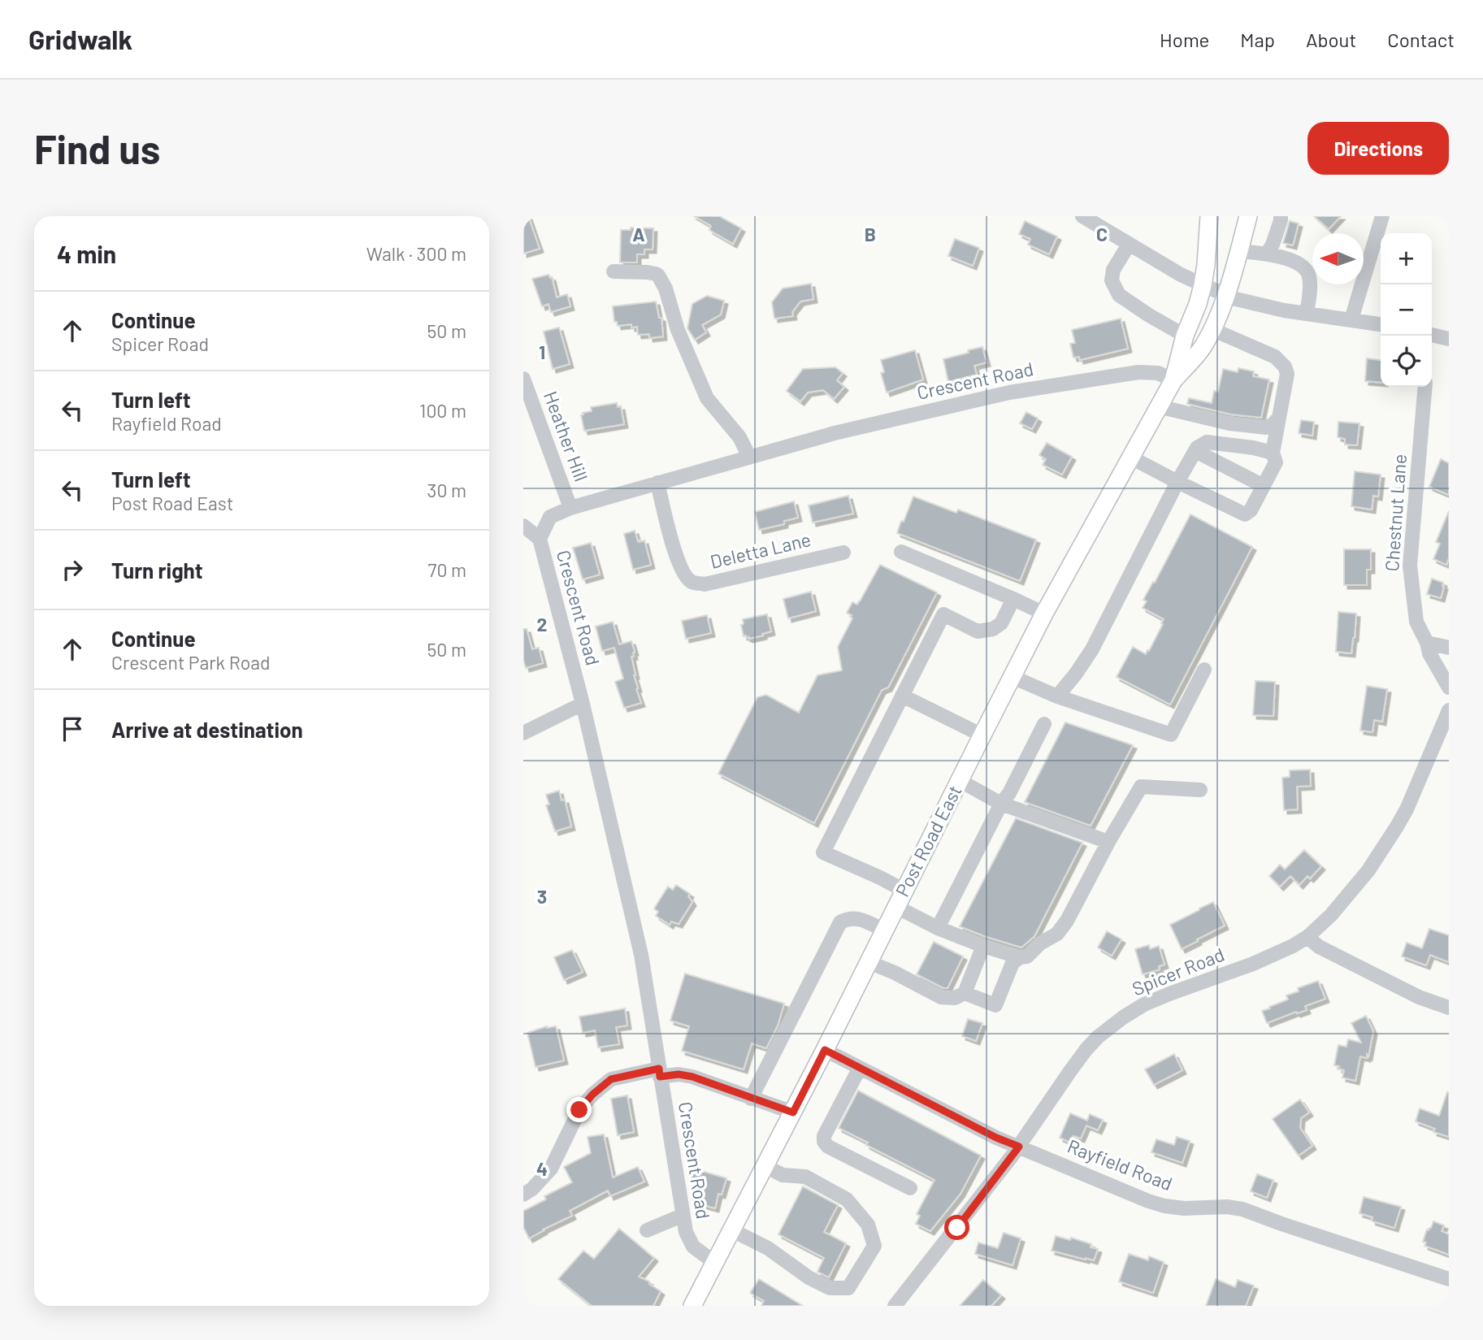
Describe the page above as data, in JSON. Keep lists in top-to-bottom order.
{
  "streets": {
    "main road": ["Post Road East"],
    "street": [
      "Crescent Road",
      "Heather Hill",
      "Chestnut Lane",
      "Deletta Lane",
      "Spicer Road",
      "Rayfield Road"
    ]
  },
  "crossings": [
    ["Crescent Road", "Heather Hill"],
    ["Crescent Road", "Deletta Lane"],
    ["Crescent Road", "Post Road East"],
    ["Post Road East", "Rayfield Road"],
    ["Spicer Road", "Rayfield Road"]
  ],
  "north": "left",
  "page": {
    "header": "Gridwalk",
    "nav": [
      "Home",
      "Map",
      "About",
      "Contact"
    ],
    "buttons": "Directions",
    "title": "Find us",
    "heading": ["4 min", "Walk · 300 m"],
    "map_buttons": ["+", "−"],
    "list": [
      ["Continue", "Spicer Road", "50 m"],
      ["Turn left", "Rayfield Road", "100 m"],
      ["Turn left", "Post Road East", "30 m"],
      ["Turn right", "70 m"],
      ["Continue", "Crescent Park Road", "50 m"],
      "Arrive at destination"
    ]
  },
  "grid": {
    "columns": ["A", "B", "C"],
    "rows": [
      "1",
      "2",
      "3",
      "4"
    ]
  }
}
